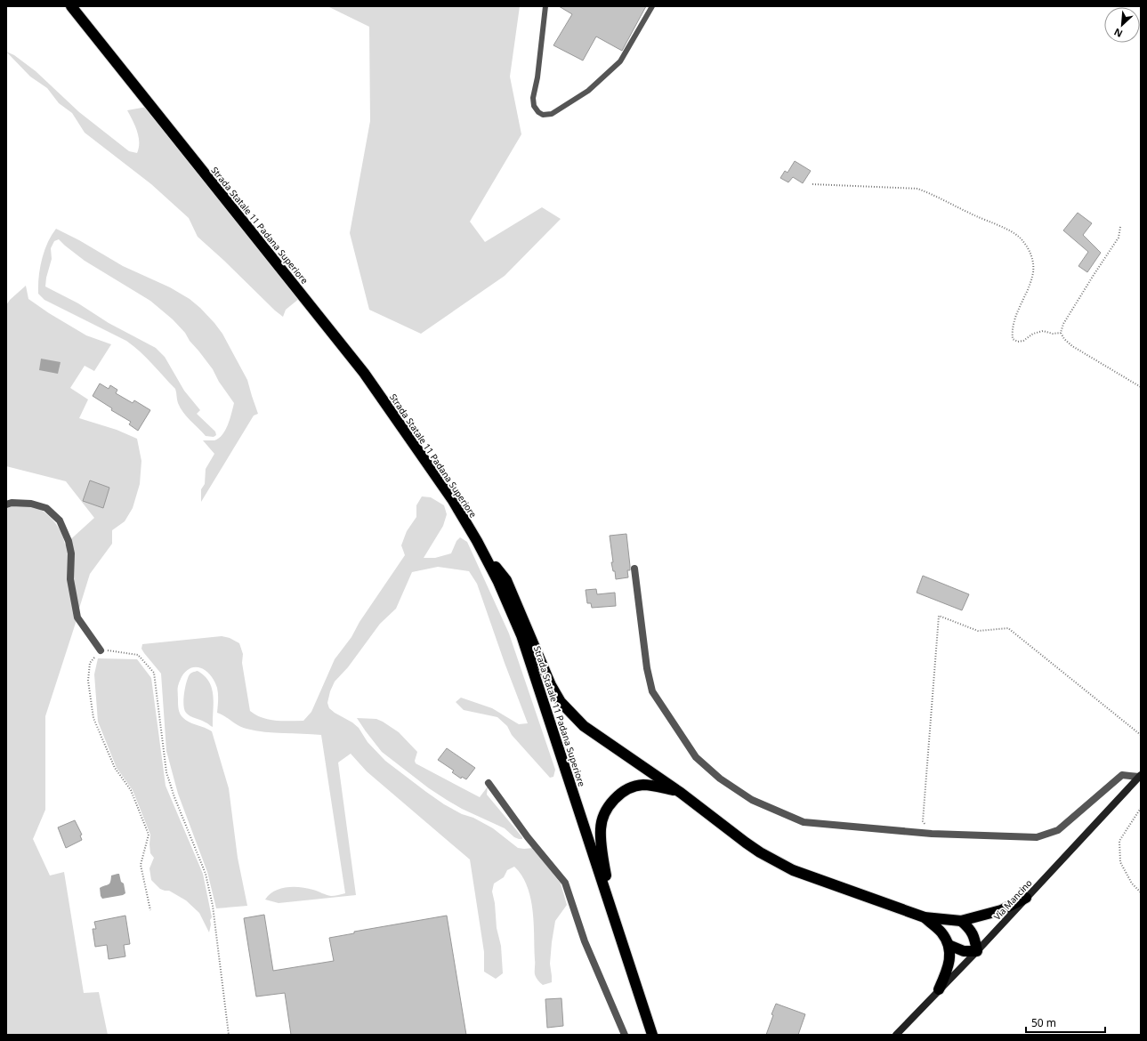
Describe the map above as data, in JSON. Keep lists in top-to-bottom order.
{
  "streets": {
    "highway": ["Strada Statale 11 Padana Superiore"],
    "main road": ["Via Mancino"]
  },
  "scale_bar": "50 m",
  "north": "bottom left"
}
